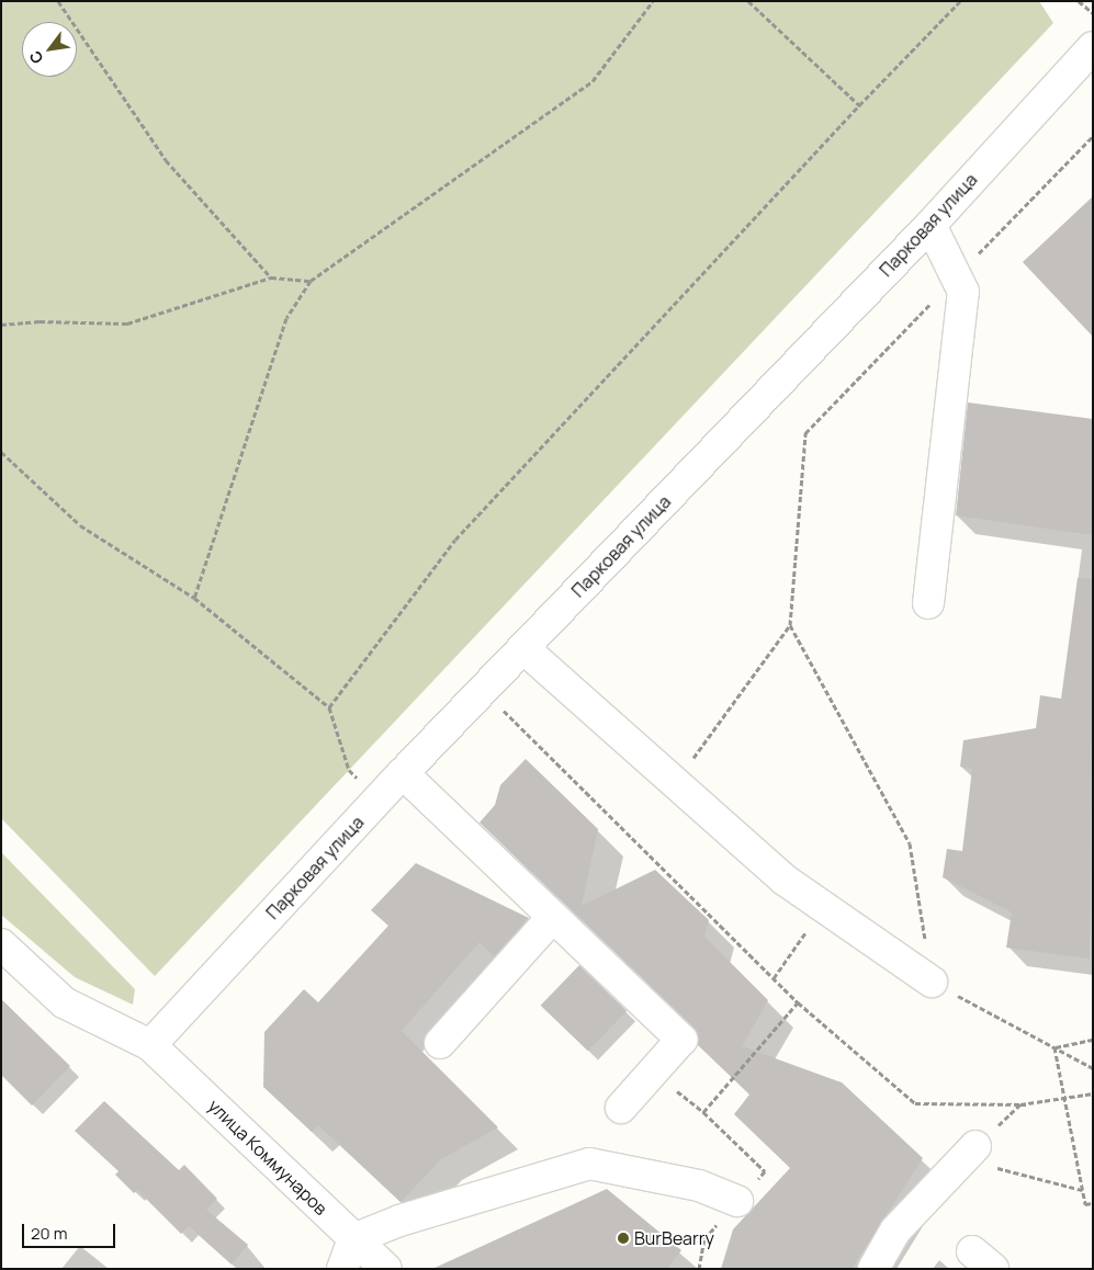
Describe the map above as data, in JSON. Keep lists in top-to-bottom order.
{
  "streets": {
    "street": ["Парковая улица", "улица Коммунаров"]
  },
  "crossings": [
    ["Парковая улица", "улица Коммунаров"]
  ],
  "places": ["BurBearry"],
  "scale_bar": "20 m",
  "north": "bottom left"
}
